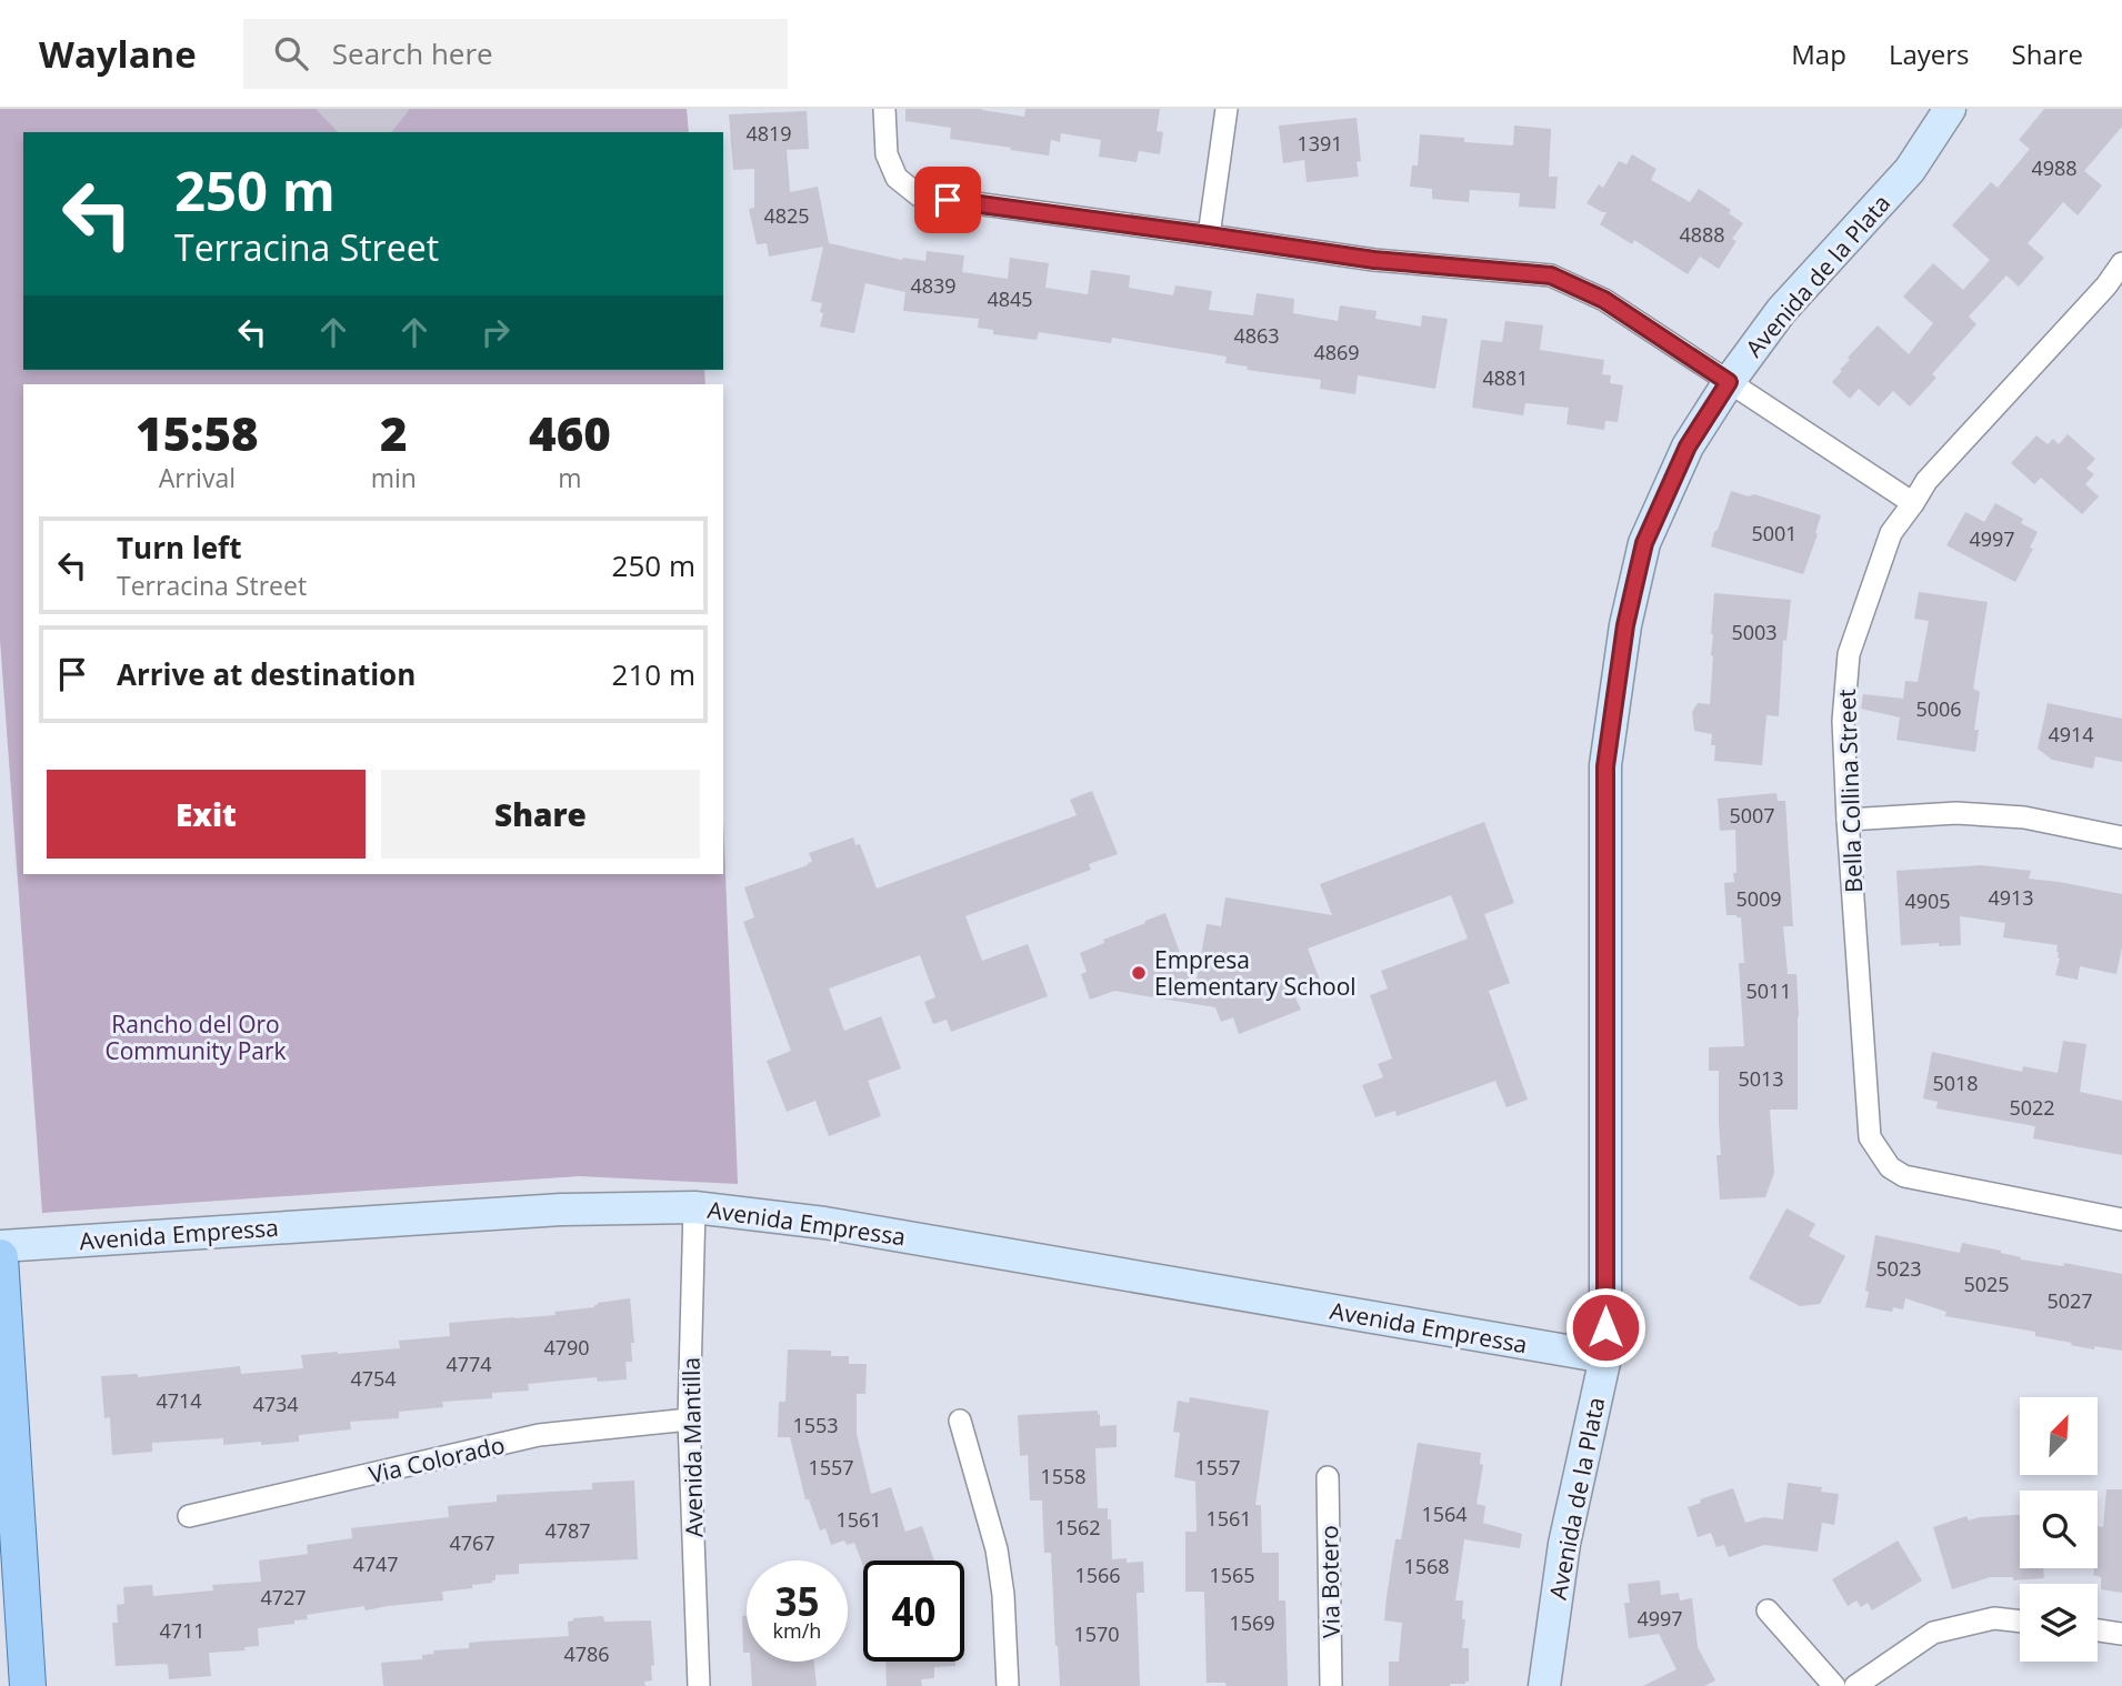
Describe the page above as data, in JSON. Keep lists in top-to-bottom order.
{
  "streets": {
    "street": [
      "Avenida de la Plata",
      "Bella Collina Street",
      "Avenida Empressa",
      "Avenida Mantilla",
      "Via Colorado",
      "Via Botero"
    ]
  },
  "crossings": [
    ["Avenida de la Plata", "Avenida Empressa"],
    ["Avenida Empressa", "Avenida Mantilla"],
    ["Avenida Mantilla", "Via Colorado"]
  ],
  "parks": ["Rancho del Oro Community Park"],
  "places": ["Empresa Elementary School"],
  "house_numbers": [
    "4819",
    "1391",
    "4988",
    "4825",
    "4888",
    "4839",
    "4845",
    "4863",
    "4869",
    "4881",
    "5001",
    "4997",
    "5003",
    "5006",
    "4914",
    "5007",
    "4913",
    "5009",
    "4905",
    "5011",
    "5013",
    "5018",
    "5022",
    "5023",
    "5025",
    "5027",
    "4790",
    "4774",
    "4754",
    "4714",
    "4734",
    "1553",
    "1557",
    "1557",
    "1558",
    "1564",
    "1561",
    "1561",
    "1562",
    "4787",
    "4767",
    "4747",
    "1568",
    "1566",
    "1565",
    "4727",
    "4997",
    "1569",
    "4711",
    "1570",
    "4786"
  ],
  "north": "top right",
  "page": {
    "header": "Waylane",
    "search": "Search here",
    "nav": ["Map", "Layers", "Share"],
    "turn": ["250 m", "Terracina Street"],
    "eta": [
      "15:58",
      "Arrival",
      "2",
      "min",
      "460",
      "m"
    ],
    "list": [
      {
        "name": "Turn left",
        "note": "Terracina Street",
        "value": "250 m"
      },
      {
        "name": "Arrive at destination",
        "value": "210 m"
      }
    ],
    "buttons": ["Exit", "Share"],
    "speed": "35 km/h",
    "limit": "40"
  }
}
